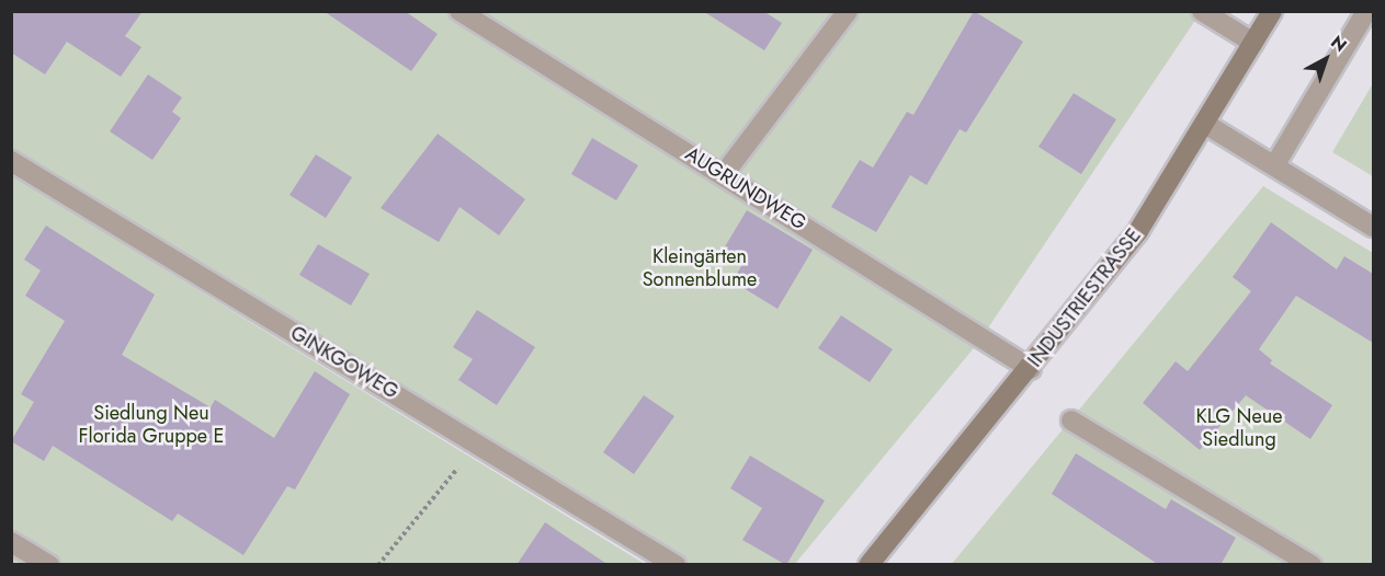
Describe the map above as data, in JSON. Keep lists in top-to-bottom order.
{
  "streets": {
    "street": ["INDUSTRIESTRASSE"],
    "lane": ["AUGRUNDWEG", "GINKGOWEG"]
  },
  "crossings": [
    ["AUGRUNDWEG", "INDUSTRIESTRASSE"]
  ],
  "parks": ["Kleingärten Sonnenblume", "Siedlung Neu Florida Gruppe E", "KLG Neue Siedlung"],
  "north": "top right"
}
